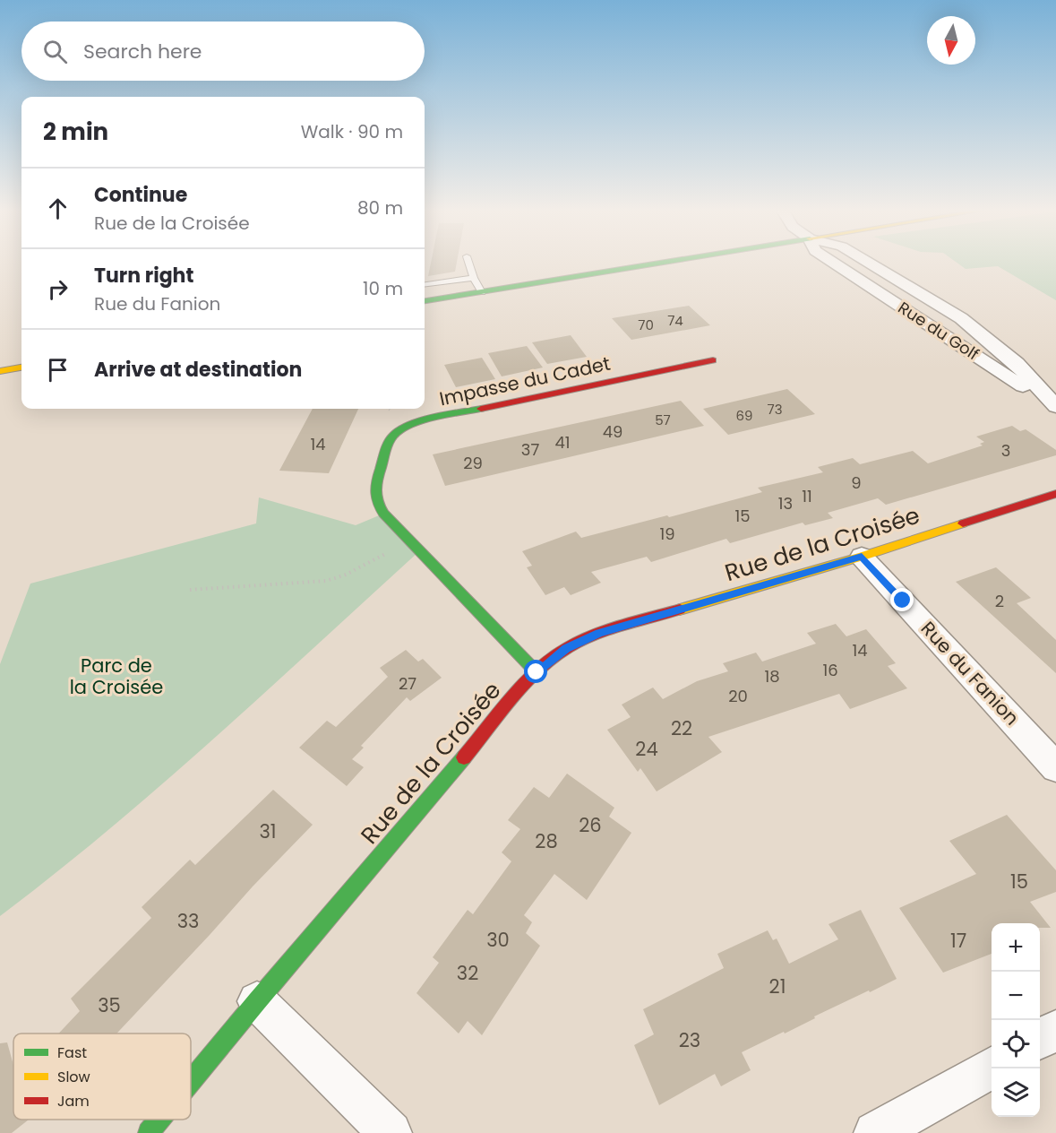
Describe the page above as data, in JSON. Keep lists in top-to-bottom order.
{
  "streets": {
    "street": [
      "Rue du Golf",
      "Impasse du Cadet",
      "Rue de la Croisée",
      "Rue du Fanion"
    ]
  },
  "crossings": [
    ["Impasse du Cadet", "Rue de la Croisée"],
    ["Rue de la Croisée", "Rue du Fanion"]
  ],
  "parks": ["Parc de la Croisée"],
  "house_numbers": [
    "74",
    "70",
    "73",
    "69",
    "57",
    "49",
    "41",
    "14",
    "37",
    "3",
    "29",
    "9",
    "11",
    "13",
    "15",
    "19",
    "2",
    "14",
    "16",
    "18",
    "27",
    "20",
    "22",
    "24",
    "26",
    "31",
    "28",
    "15",
    "33",
    "30",
    "17",
    "32",
    "21",
    "35",
    "23"
  ],
  "legend": ["Fast", "Slow", "Jam"],
  "north": "bottom",
  "page": {
    "search": "Search here",
    "heading": ["2 min", "Walk · 90 m"],
    "list": [
      ["Continue", "Rue de la Croisée", "80 m"],
      ["Turn right", "Rue du Fanion", "10 m"],
      "Arrive at destination"
    ],
    "map_buttons": ["+", "−"]
  }
}
